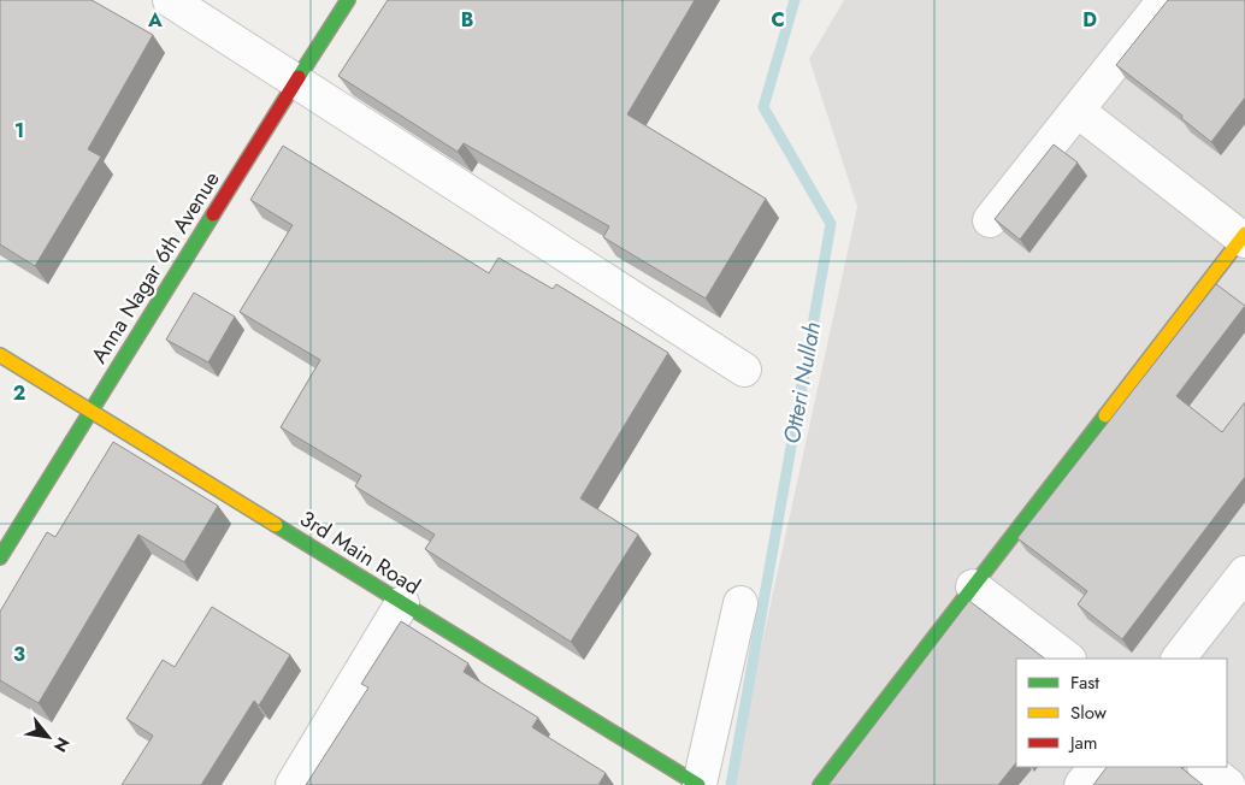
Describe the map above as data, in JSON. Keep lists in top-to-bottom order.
{
  "streets": {
    "street": ["Anna Nagar 6th Avenue", "3rd Main Road"]
  },
  "crossings": [
    ["Anna Nagar 6th Avenue", "3rd Main Road"]
  ],
  "water": ["Otteri Nullah"],
  "legend": ["Fast", "Slow", "Jam"],
  "north": "bottom right",
  "grid": {
    "columns": [
      "A",
      "B",
      "C",
      "D"
    ],
    "rows": ["1", "2", "3"]
  }
}
